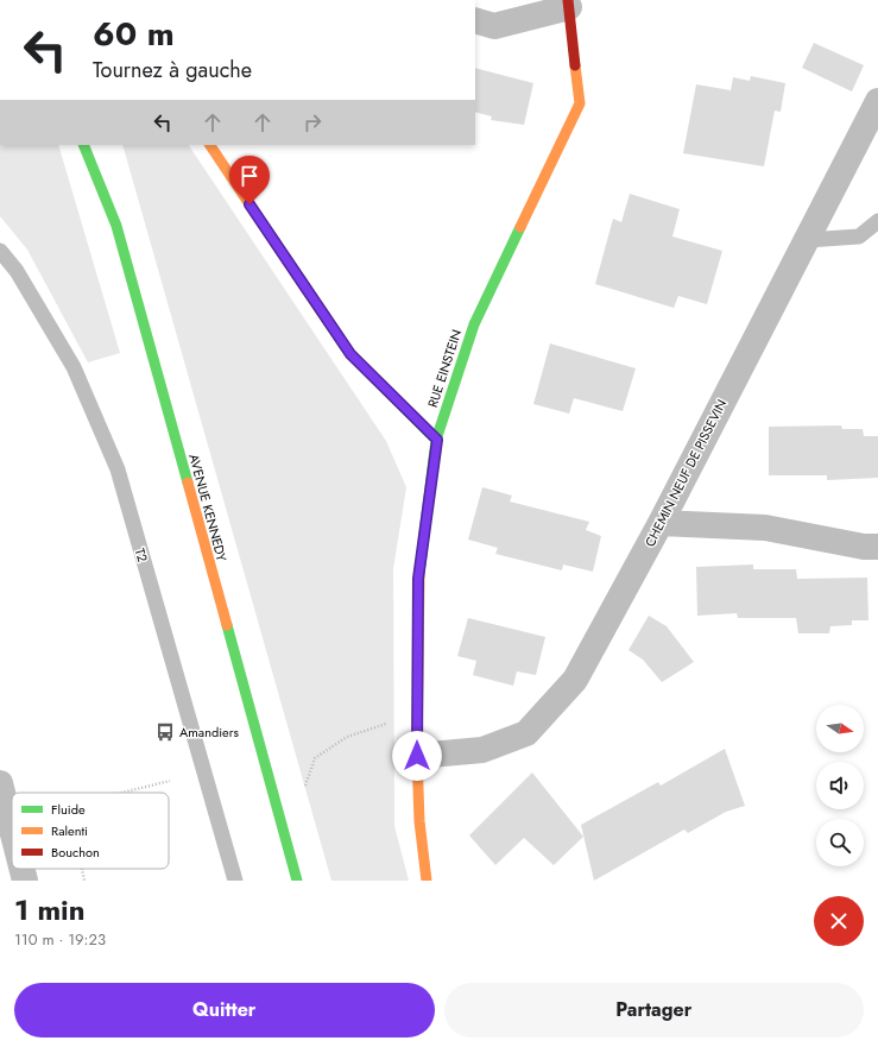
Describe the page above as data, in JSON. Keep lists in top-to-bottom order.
{
  "streets": {
    "main road": ["RUE EINSTEIN", "AVENUE KENNEDY"],
    "street": ["CHEMIN NEUF DE PISSEVIN"],
    "lane": ["T2"]
  },
  "crossings": [
    ["RUE EINSTEIN", "CHEMIN NEUF DE PISSEVIN"]
  ],
  "places": {
    "bus stop": ["Amandiers"]
  },
  "legend": ["Fluide", "Ralenti", "Bouchon"],
  "north": "right",
  "page": {
    "turn": ["60 m", "Tournez à gauche"],
    "heading": ["1 min", "110 m · 19:23"],
    "buttons": ["Quitter", "Partager"]
  }
}
